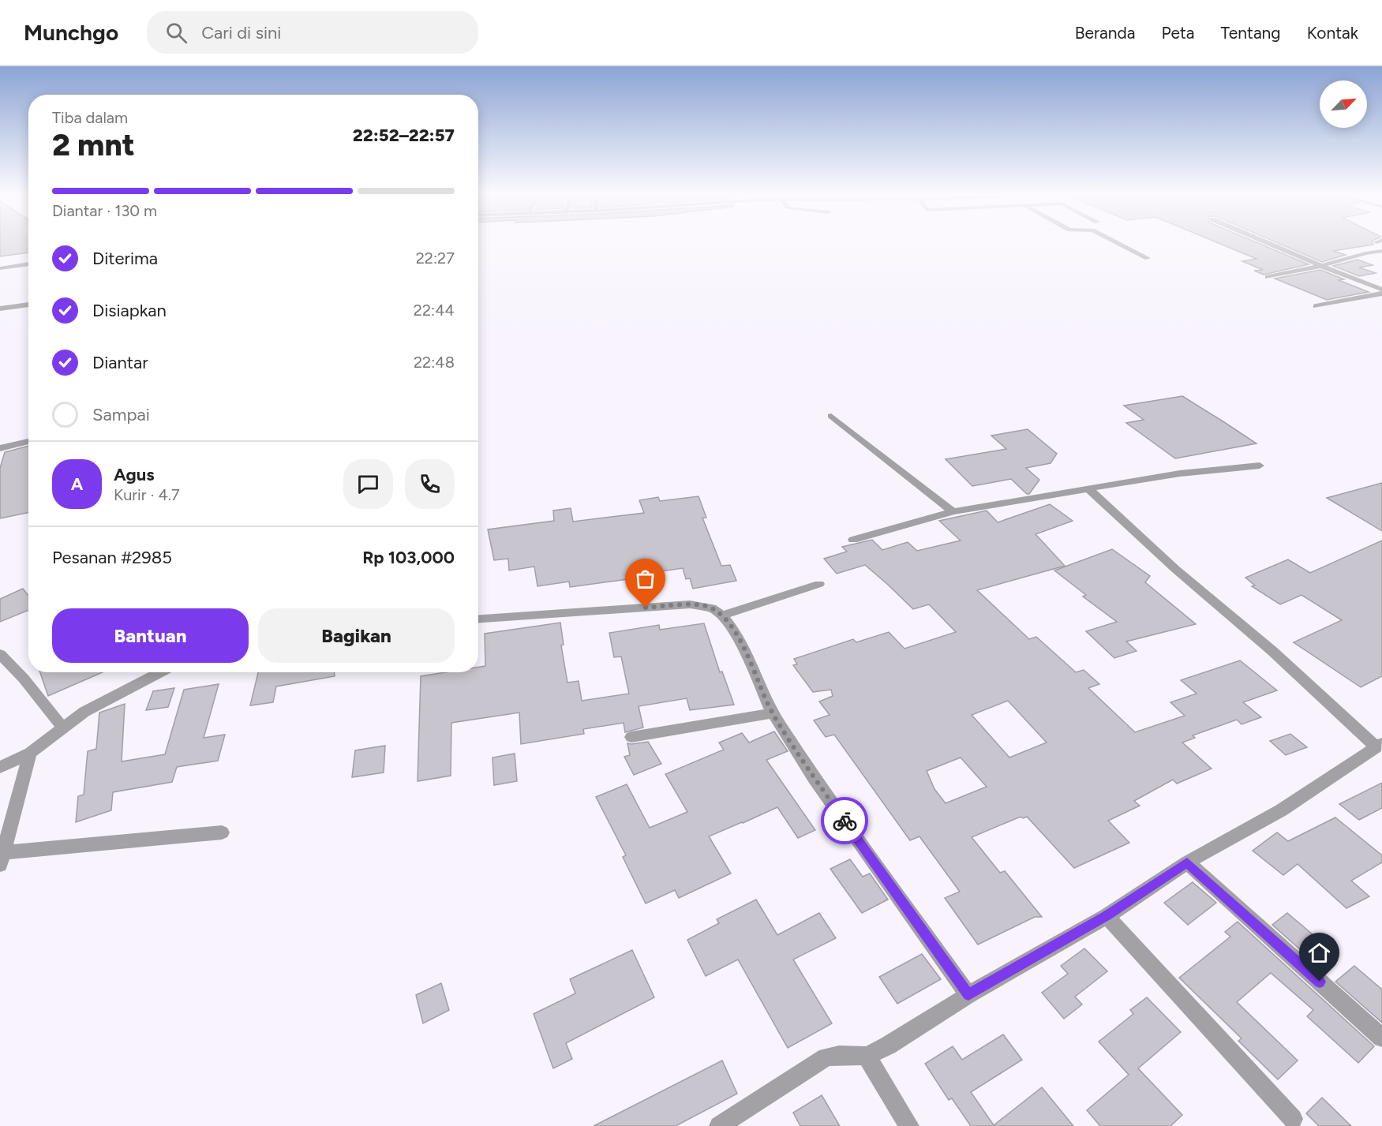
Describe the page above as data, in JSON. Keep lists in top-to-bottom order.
{
  "north": "top right",
  "page": {
    "header": "Munchgo",
    "search": "Cari di sini",
    "nav": [
      "Beranda",
      "Peta",
      "Tentang",
      "Kontak"
    ],
    "heading": ["2 mnt", "Tiba dalam", "22:52–22:57"],
    "panel": [
      "Agus",
      "Kurir · 4.7",
      "Pesanan #2985",
      "Rp 103,000"
    ],
    "bar": "Diantar · 130 m",
    "list": [
      ["Diterima", "22:27"],
      ["Disiapkan", "22:44"],
      ["Diantar", "22:48"],
      "Sampai"
    ],
    "round": "A",
    "buttons": ["Bantuan", "Bagikan"]
  }
}
